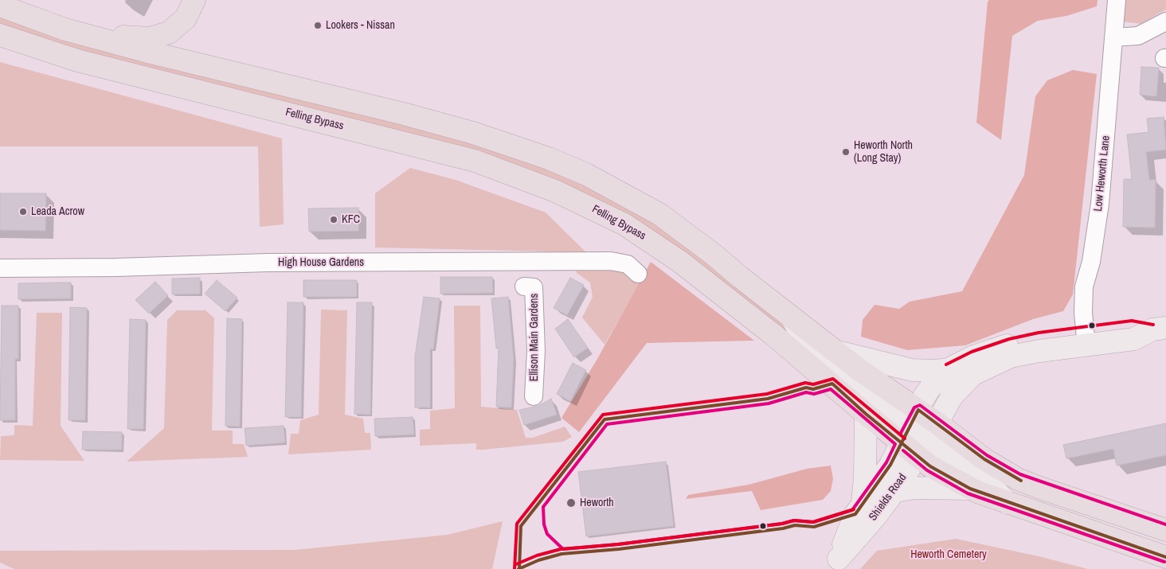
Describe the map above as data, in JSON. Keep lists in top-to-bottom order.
{
  "streets": {
    "highway": ["Felling Bypass"],
    "main road": ["Shields Road"],
    "street": ["Low Heworth Lane", "High House Gardens", "Ellison Main Gardens"]
  },
  "crossings": [
    ["Felling Bypass", "Shields Road"],
    ["Low Heworth Lane", "Shields Road"]
  ],
  "parks": ["Heworth Cemetery"],
  "places": [
    "Lookers - Nissan",
    "Heworth North (Long Stay)",
    "Leada Acrow",
    "KFC",
    "Heworth"
  ]
}
